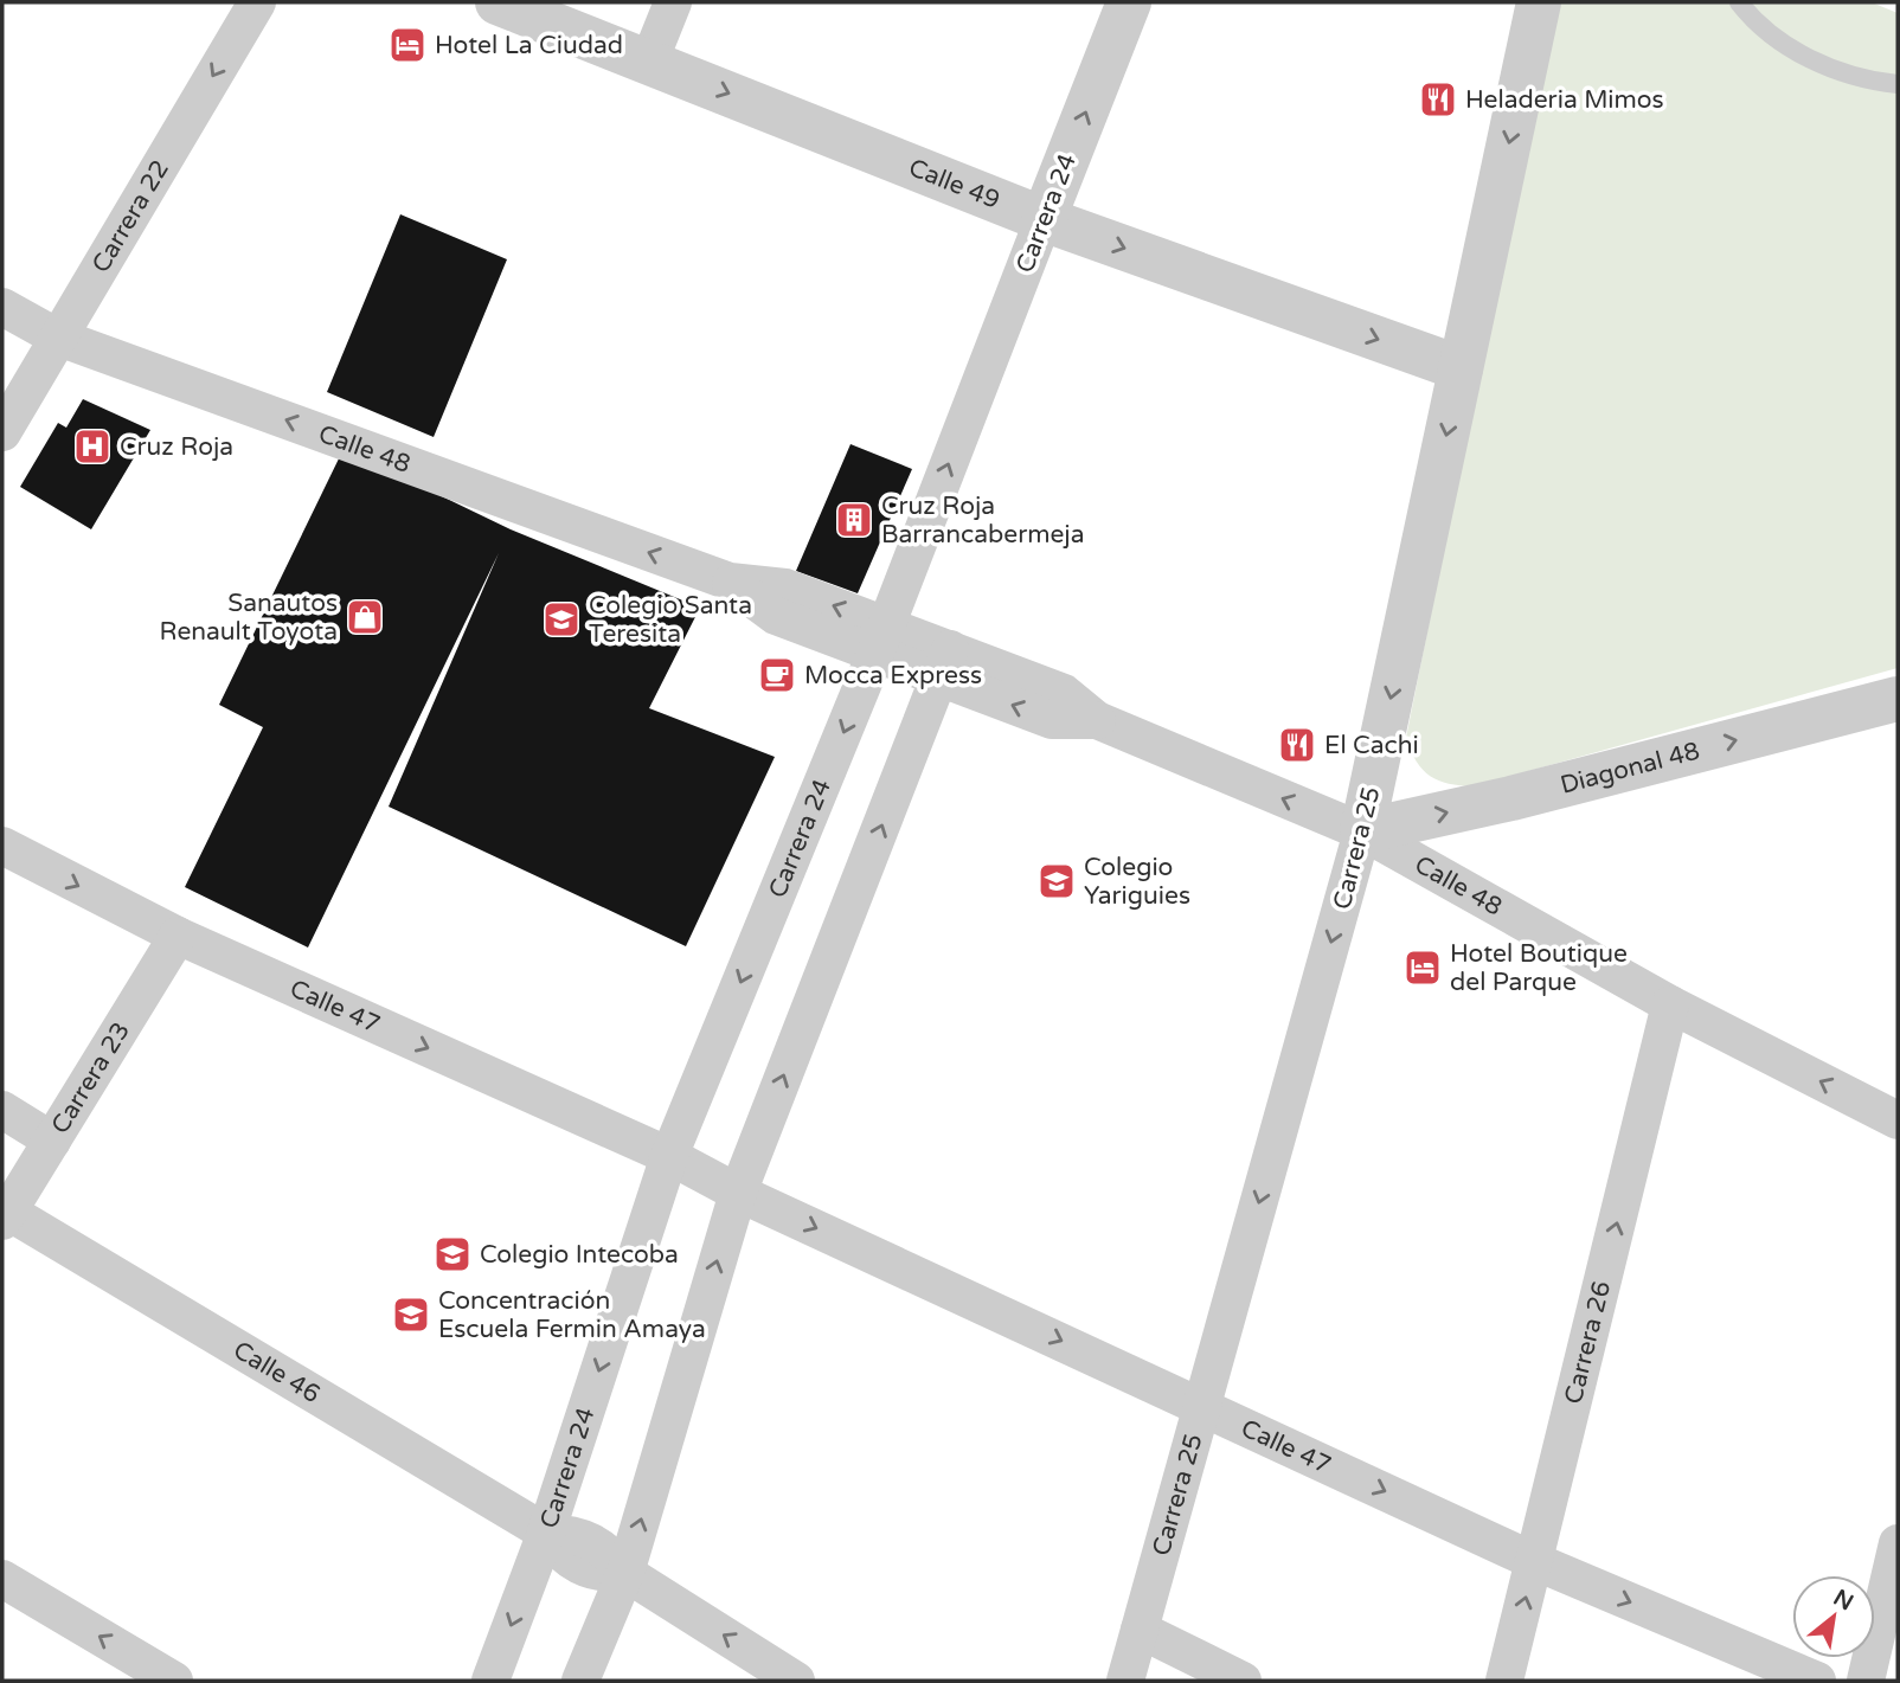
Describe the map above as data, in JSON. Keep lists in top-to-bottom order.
{
  "streets": {
    "street": [
      "Calle 49",
      "Carrera 24",
      "Carrera 22",
      "Calle 48",
      "Diagonal 48",
      "Carrera 25",
      "Calle 47",
      "Carrera 23",
      "Carrera 26",
      "Calle 46"
    ]
  },
  "crossings": [
    ["Calle 49", "Carrera 24"],
    ["Calle 49", "Carrera 25"],
    ["Carrera 24", "Calle 48"],
    ["Carrera 24", "Calle 47"],
    ["Carrera 24", "Calle 46"],
    ["Carrera 22", "Calle 48"],
    ["Calle 48", "Diagonal 48"],
    ["Calle 48", "Carrera 25"],
    ["Calle 48", "Carrera 26"],
    ["Diagonal 48", "Carrera 25"],
    ["Carrera 25", "Calle 47"],
    ["Calle 47", "Carrera 23"],
    ["Calle 47", "Carrera 26"],
    ["Carrera 23", "Calle 46"]
  ],
  "one_way": [
    "Calle 49",
    "Carrera 22",
    "Calle 48",
    "Diagonal 48",
    "Carrera 25",
    "Calle 47",
    "Carrera 26"
  ],
  "places": {
    "hotel": ["Hotel La Ciudad", "Hotel Boutique del Parque"],
    "restaurant": ["Heladeria Mimos", "El Cachi"],
    "hospital": ["Cruz Roja"],
    "building": ["Cruz Roja Barrancabermeja"],
    "shop": ["Sanautos Renault Toyota"],
    "school or university": [
      "Colegio Santa Teresita",
      "Colegio Yariguies",
      "Colegio Intecoba",
      "Concentración Escuela Fermin Amaya"
    ],
    "cafe": ["Mocca Express"]
  },
  "north": "top right"
}
